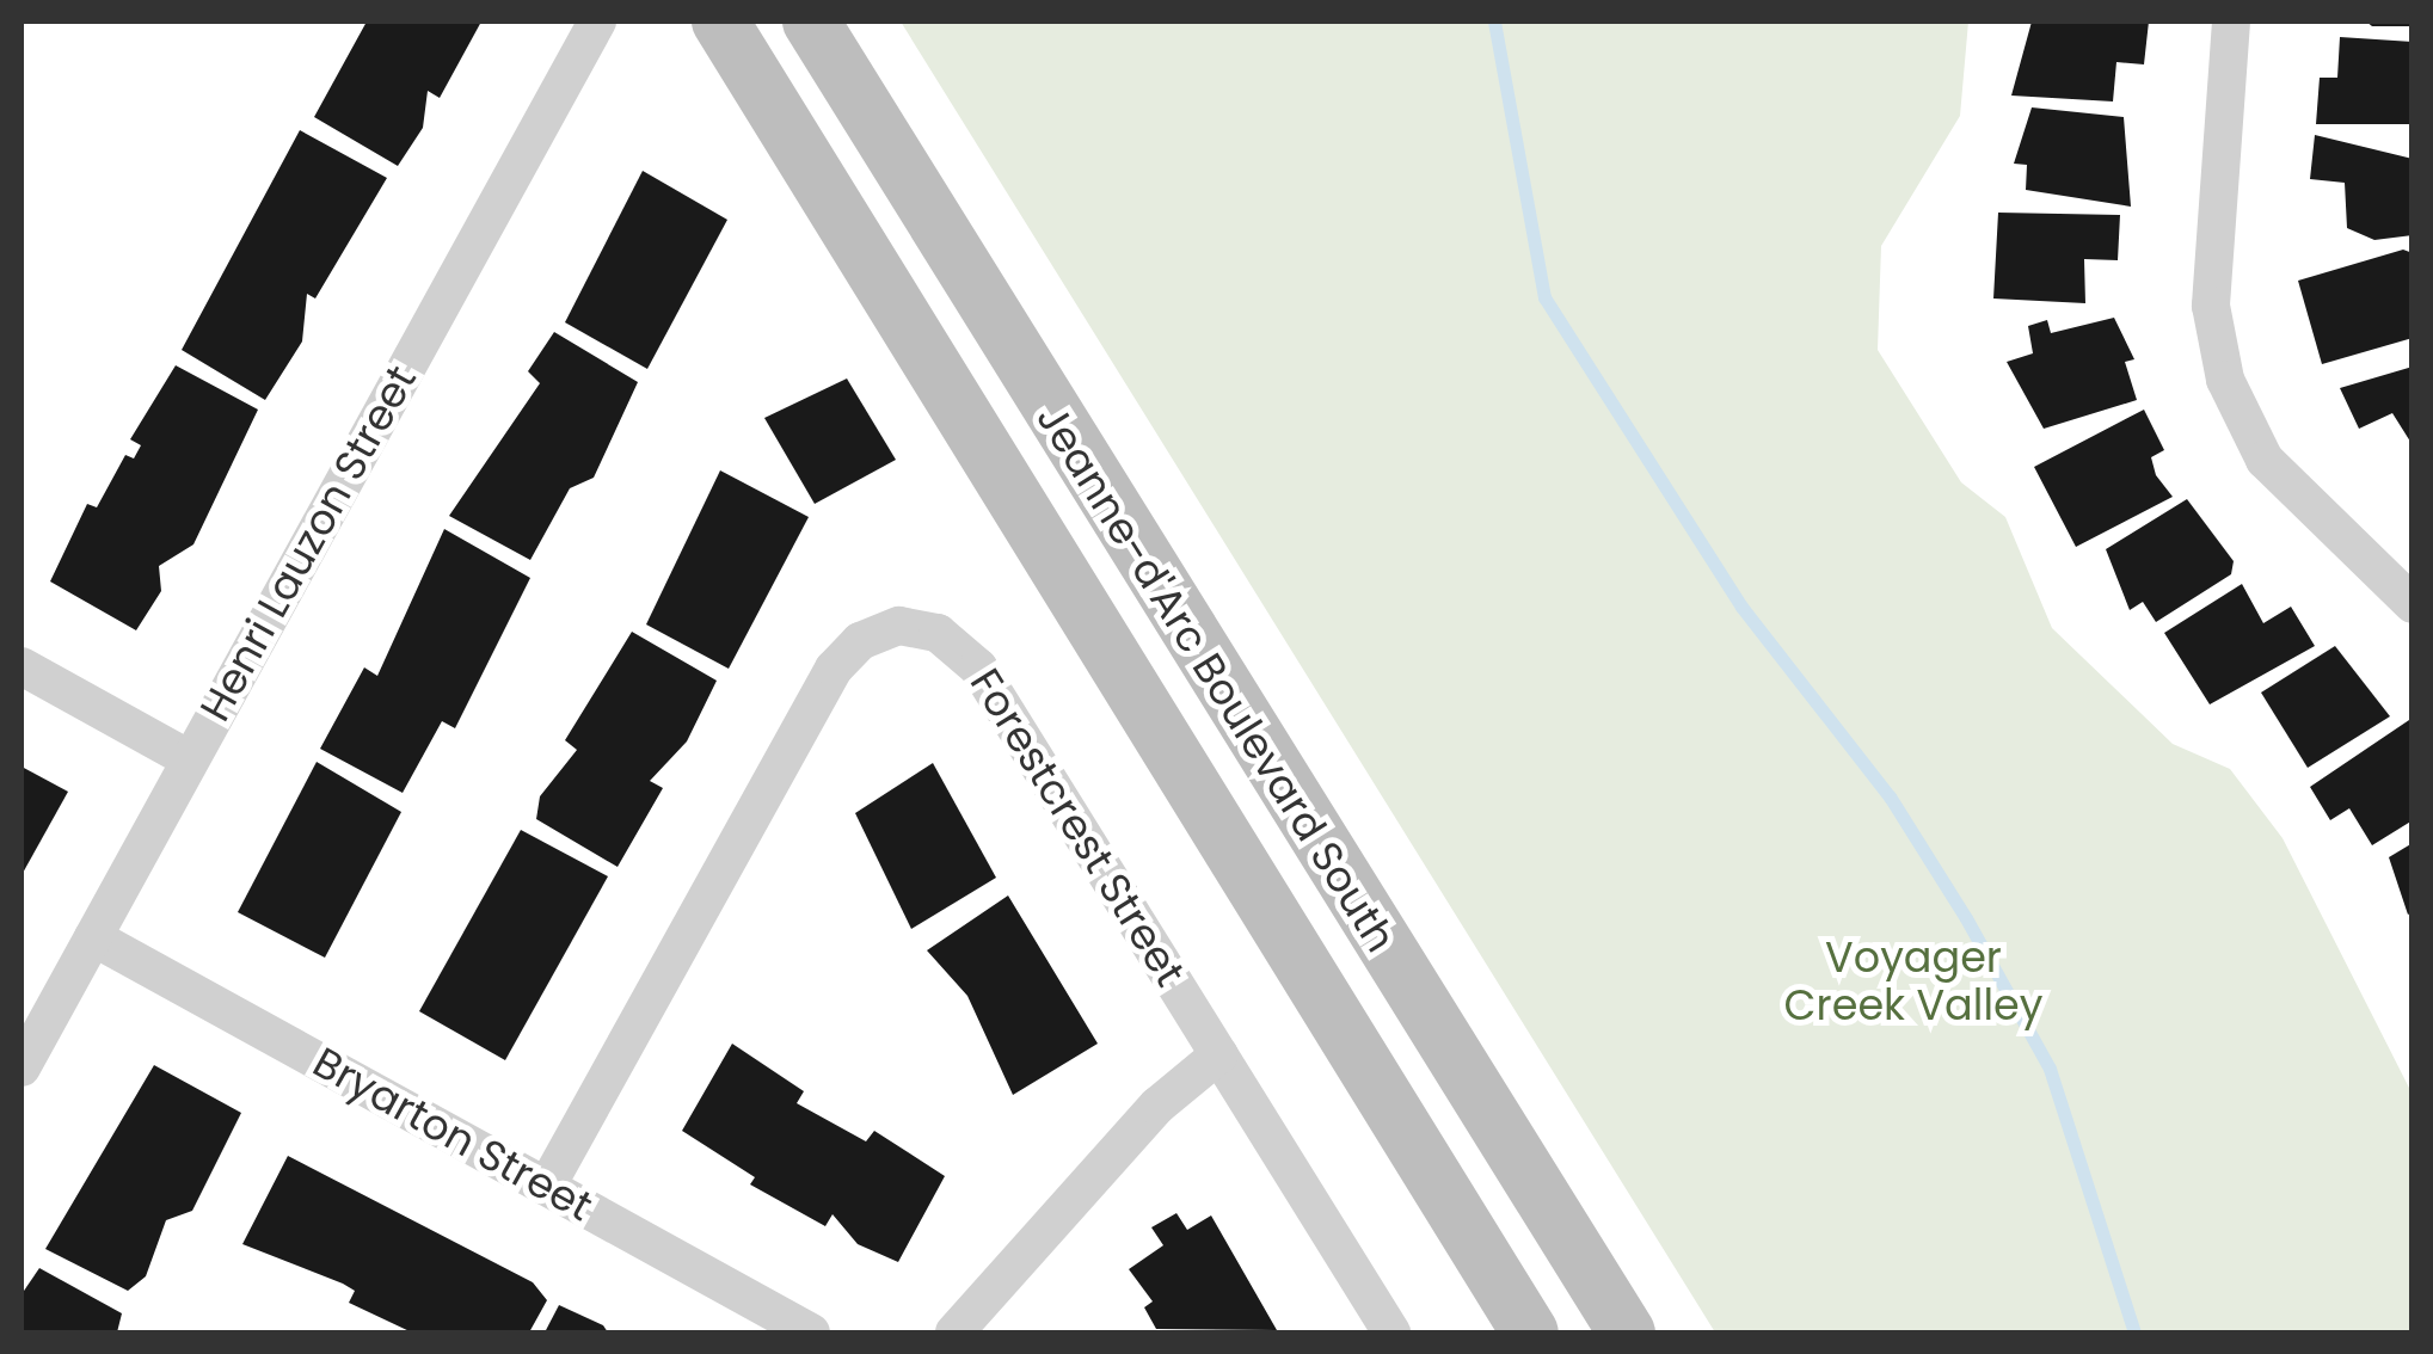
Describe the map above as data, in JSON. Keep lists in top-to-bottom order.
{
  "streets": {
    "main road": ["Jeanne-d'Arc Boulevard South"],
    "street": ["Henri Lauzon Street", "Forestcrest Street", "Bryarton Street"]
  },
  "crossings": [
    ["Henri Lauzon Street", "Bryarton Street"],
    ["Forestcrest Street", "Bryarton Street"]
  ],
  "parks": ["Voyager Creek Valley"]
}
